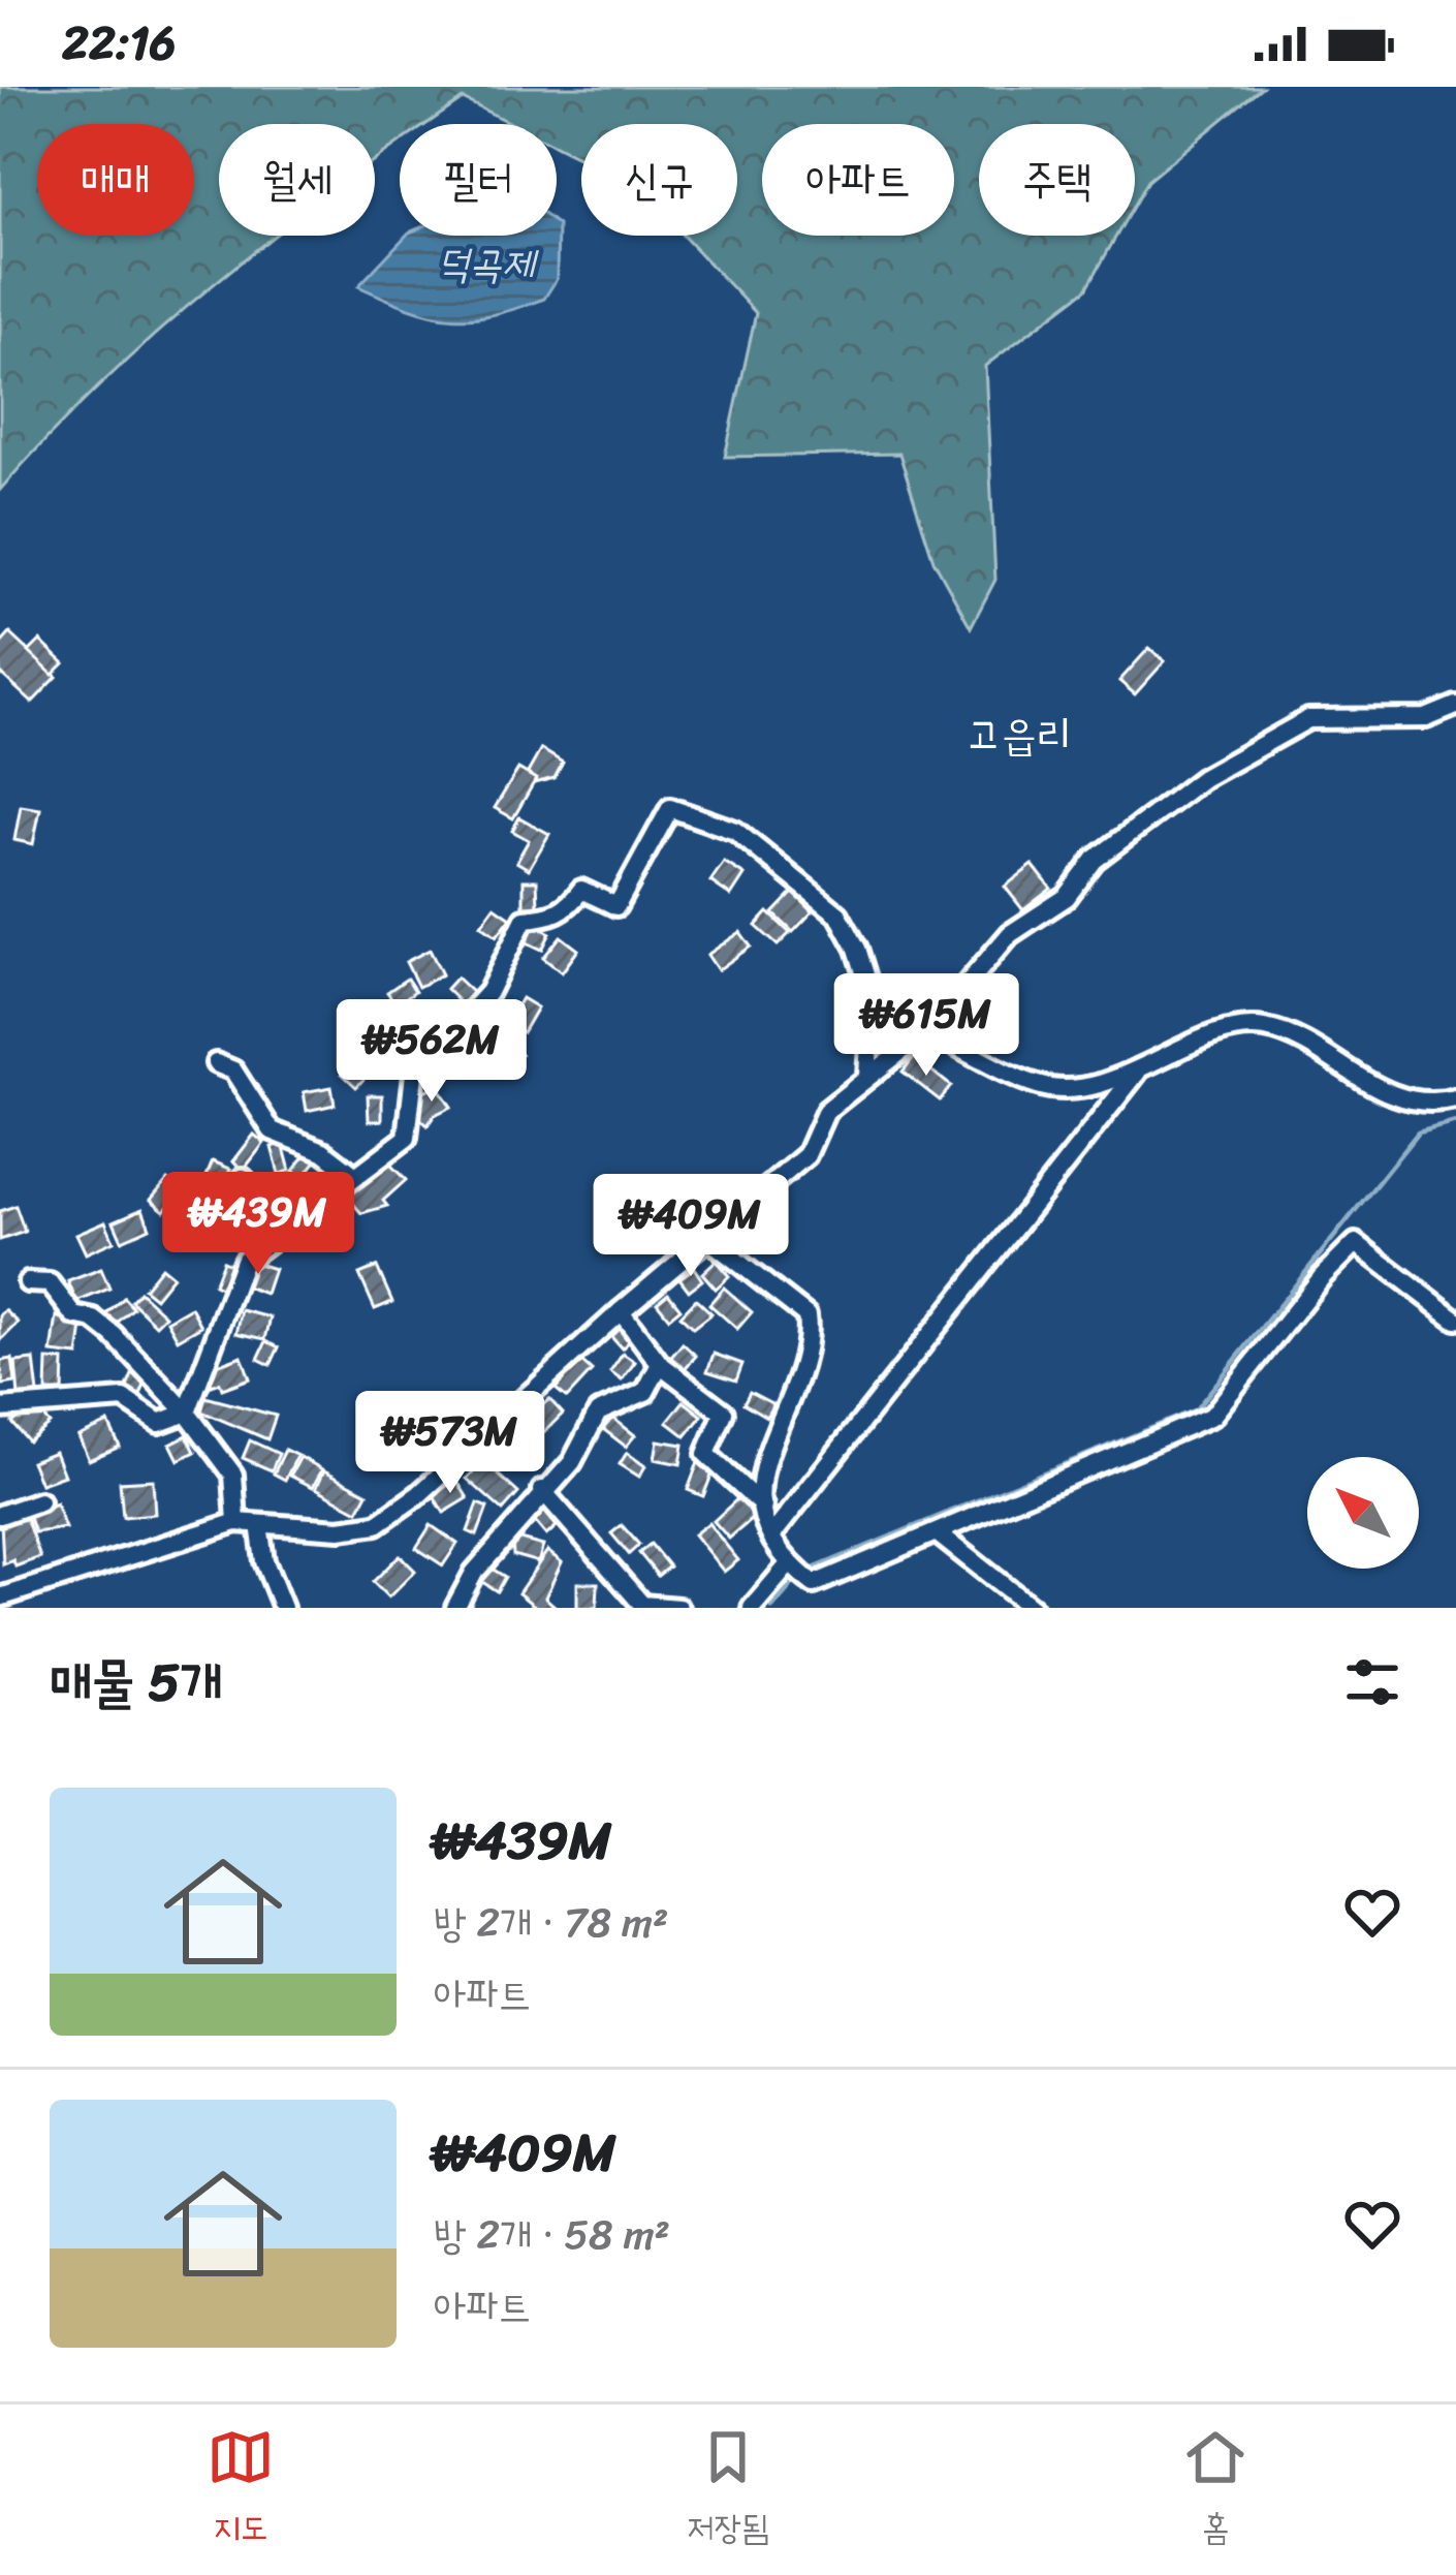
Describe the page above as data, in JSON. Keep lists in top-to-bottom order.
{
  "districts": ["고읍리"],
  "water": ["덕곡제"],
  "north": "top left",
  "page": {
    "status": "22:16",
    "chip": [
      "매매",
      "월세",
      "필터",
      "신규",
      "아파트",
      "주택"
    ],
    "price": [
      "₩615M",
      "₩562M",
      "₩439M",
      "₩409M",
      "₩573M"
    ],
    "heading": "매물 5개",
    "list": [
      {
        "name": "₩439M",
        "note": "방 2개 · 78 m² · 아파트"
      },
      {
        "name": "₩409M",
        "note": "방 2개 · 58 m² · 아파트"
      }
    ],
    "tabs": ["지도", "저장됨", "홈"]
  }
}
